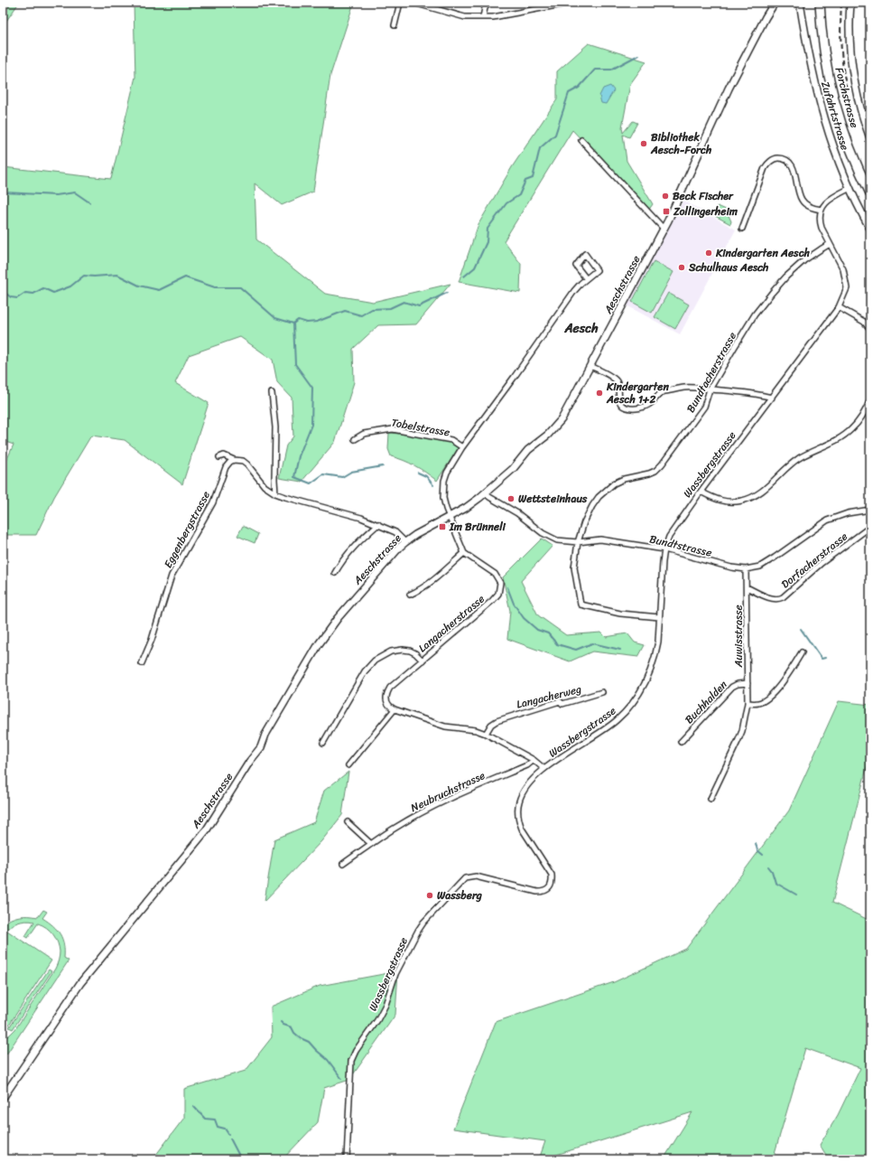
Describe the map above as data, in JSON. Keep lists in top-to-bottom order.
{
  "streets": {
    "highway": ["Forchstrasse"],
    "main road": ["Zufahrtstrasse", "Aeschstrasse"],
    "street": [
      "Bundtacherstrasse",
      "Tobelstrasse",
      "Wassbergstrasse",
      "Eggenbergstrasse",
      "Bundtstrasse",
      "Dorfacherstrasse",
      "Langacherstrasse",
      "Auwisstrasse",
      "Langacherweg",
      "Buchhalden",
      "Neubruchstrasse"
    ]
  },
  "crossings": [
    ["Aeschstrasse", "Bundtstrasse"],
    ["Bundtacherstrasse", "Wassbergstrasse"],
    ["Bundtacherstrasse", "Bundtstrasse"],
    ["Wassbergstrasse", "Bundtstrasse"],
    ["Bundtstrasse", "Auwisstrasse"],
    ["Dorfacherstrasse", "Auwisstrasse"],
    ["Auwisstrasse", "Buchhalden"]
  ],
  "districts": ["Aesch"],
  "places": {
    "other": [
      "Bibliothek Aesch-Forch",
      "Beck Fischer",
      "Kindergarten Aesch",
      "Schulhaus Aesch",
      "Kindergarten Aesch 1+2",
      "Wettsteinhaus",
      "Wassberg"
    ],
    "transit": ["Zollingerheim", "Im Brünneli"]
  }
}
